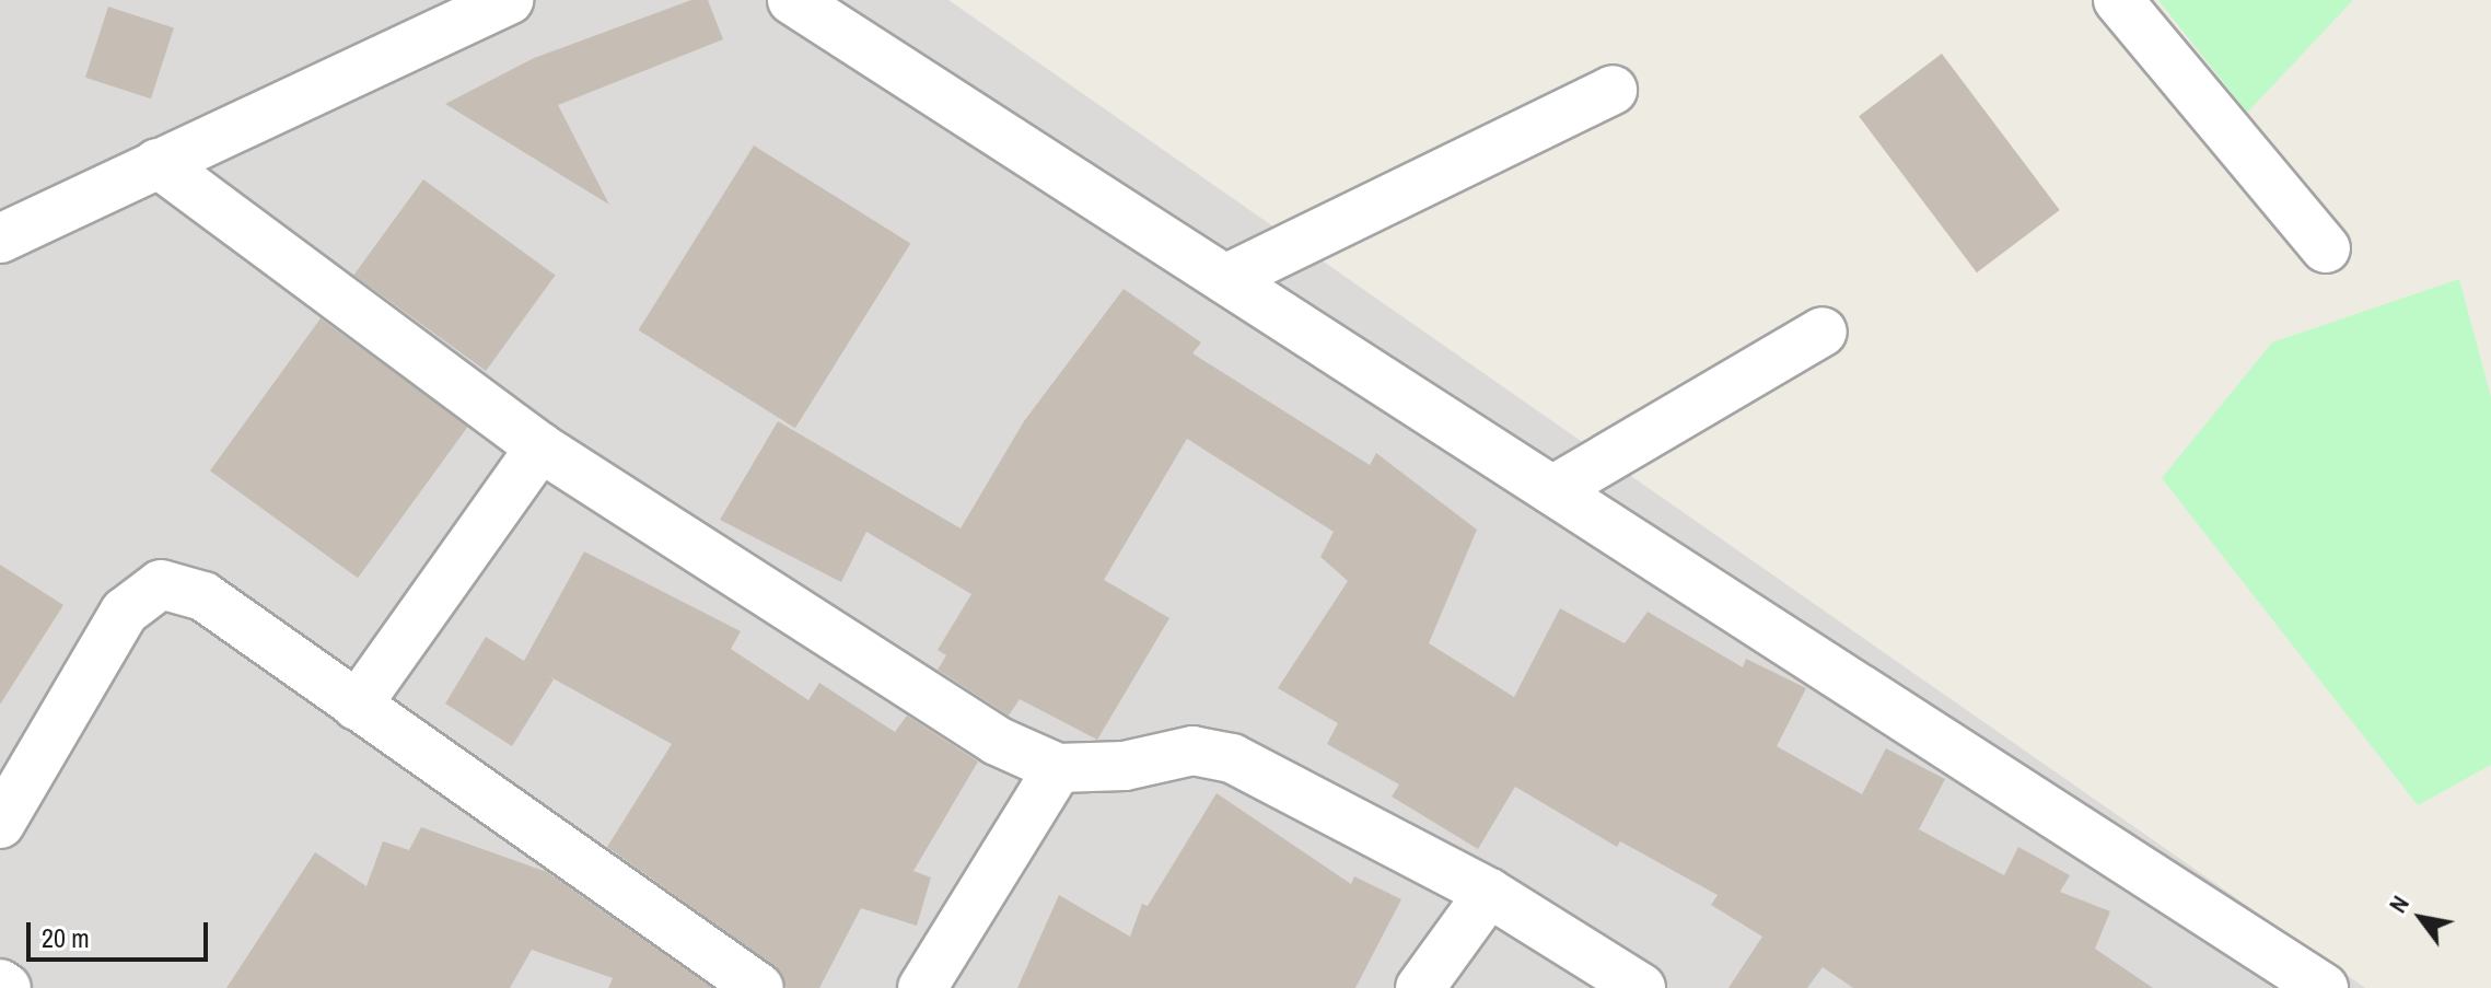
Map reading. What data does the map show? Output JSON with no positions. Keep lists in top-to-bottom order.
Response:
{
  "scale_bar": "20 m",
  "north": "top left"
}
